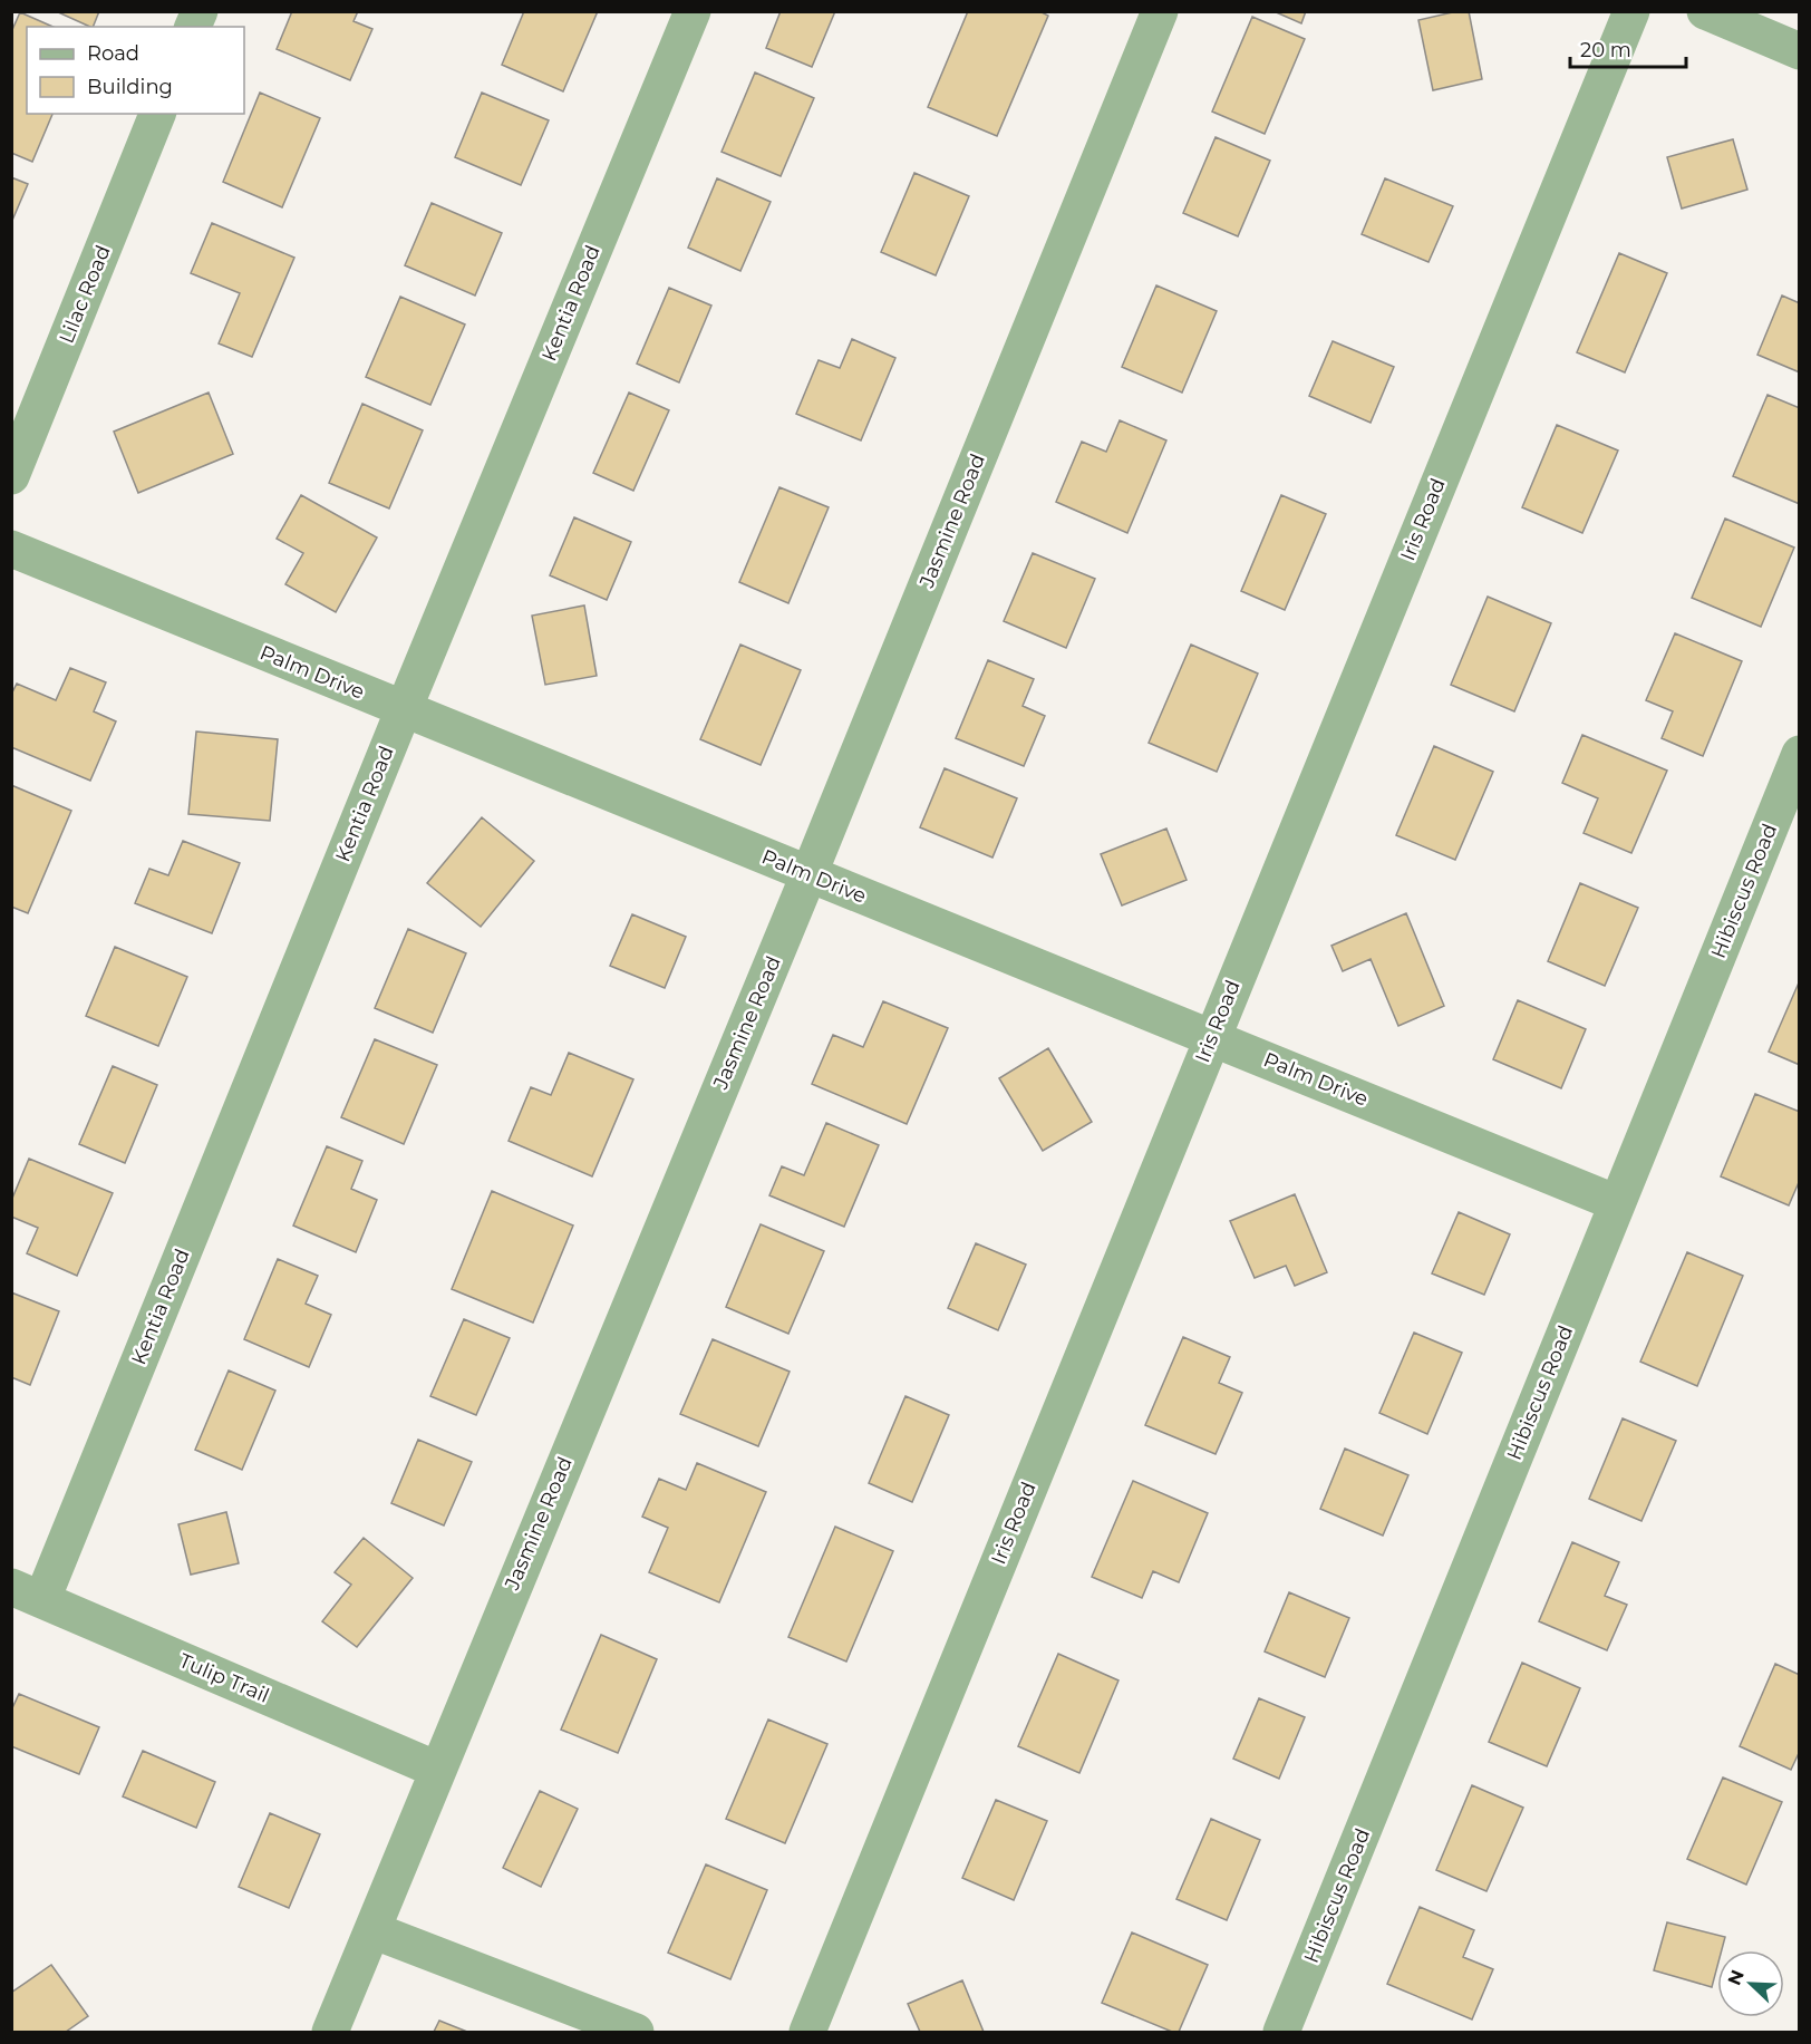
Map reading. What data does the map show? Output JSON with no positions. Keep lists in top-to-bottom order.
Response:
{
  "streets": {
    "street": [
      "Lilac Road",
      "Kentia Road",
      "Iris Road",
      "Jasmine Road",
      "Palm Drive",
      "Hibiscus Road",
      "Tulip Trail"
    ]
  },
  "crossings": [
    ["Kentia Road", "Palm Drive"],
    ["Kentia Road", "Tulip Trail"],
    ["Iris Road", "Palm Drive"],
    ["Jasmine Road", "Palm Drive"],
    ["Jasmine Road", "Tulip Trail"],
    ["Palm Drive", "Hibiscus Road"]
  ],
  "legend": ["Road", "Building"],
  "scale_bar": "20 m",
  "north": "top left"
}
